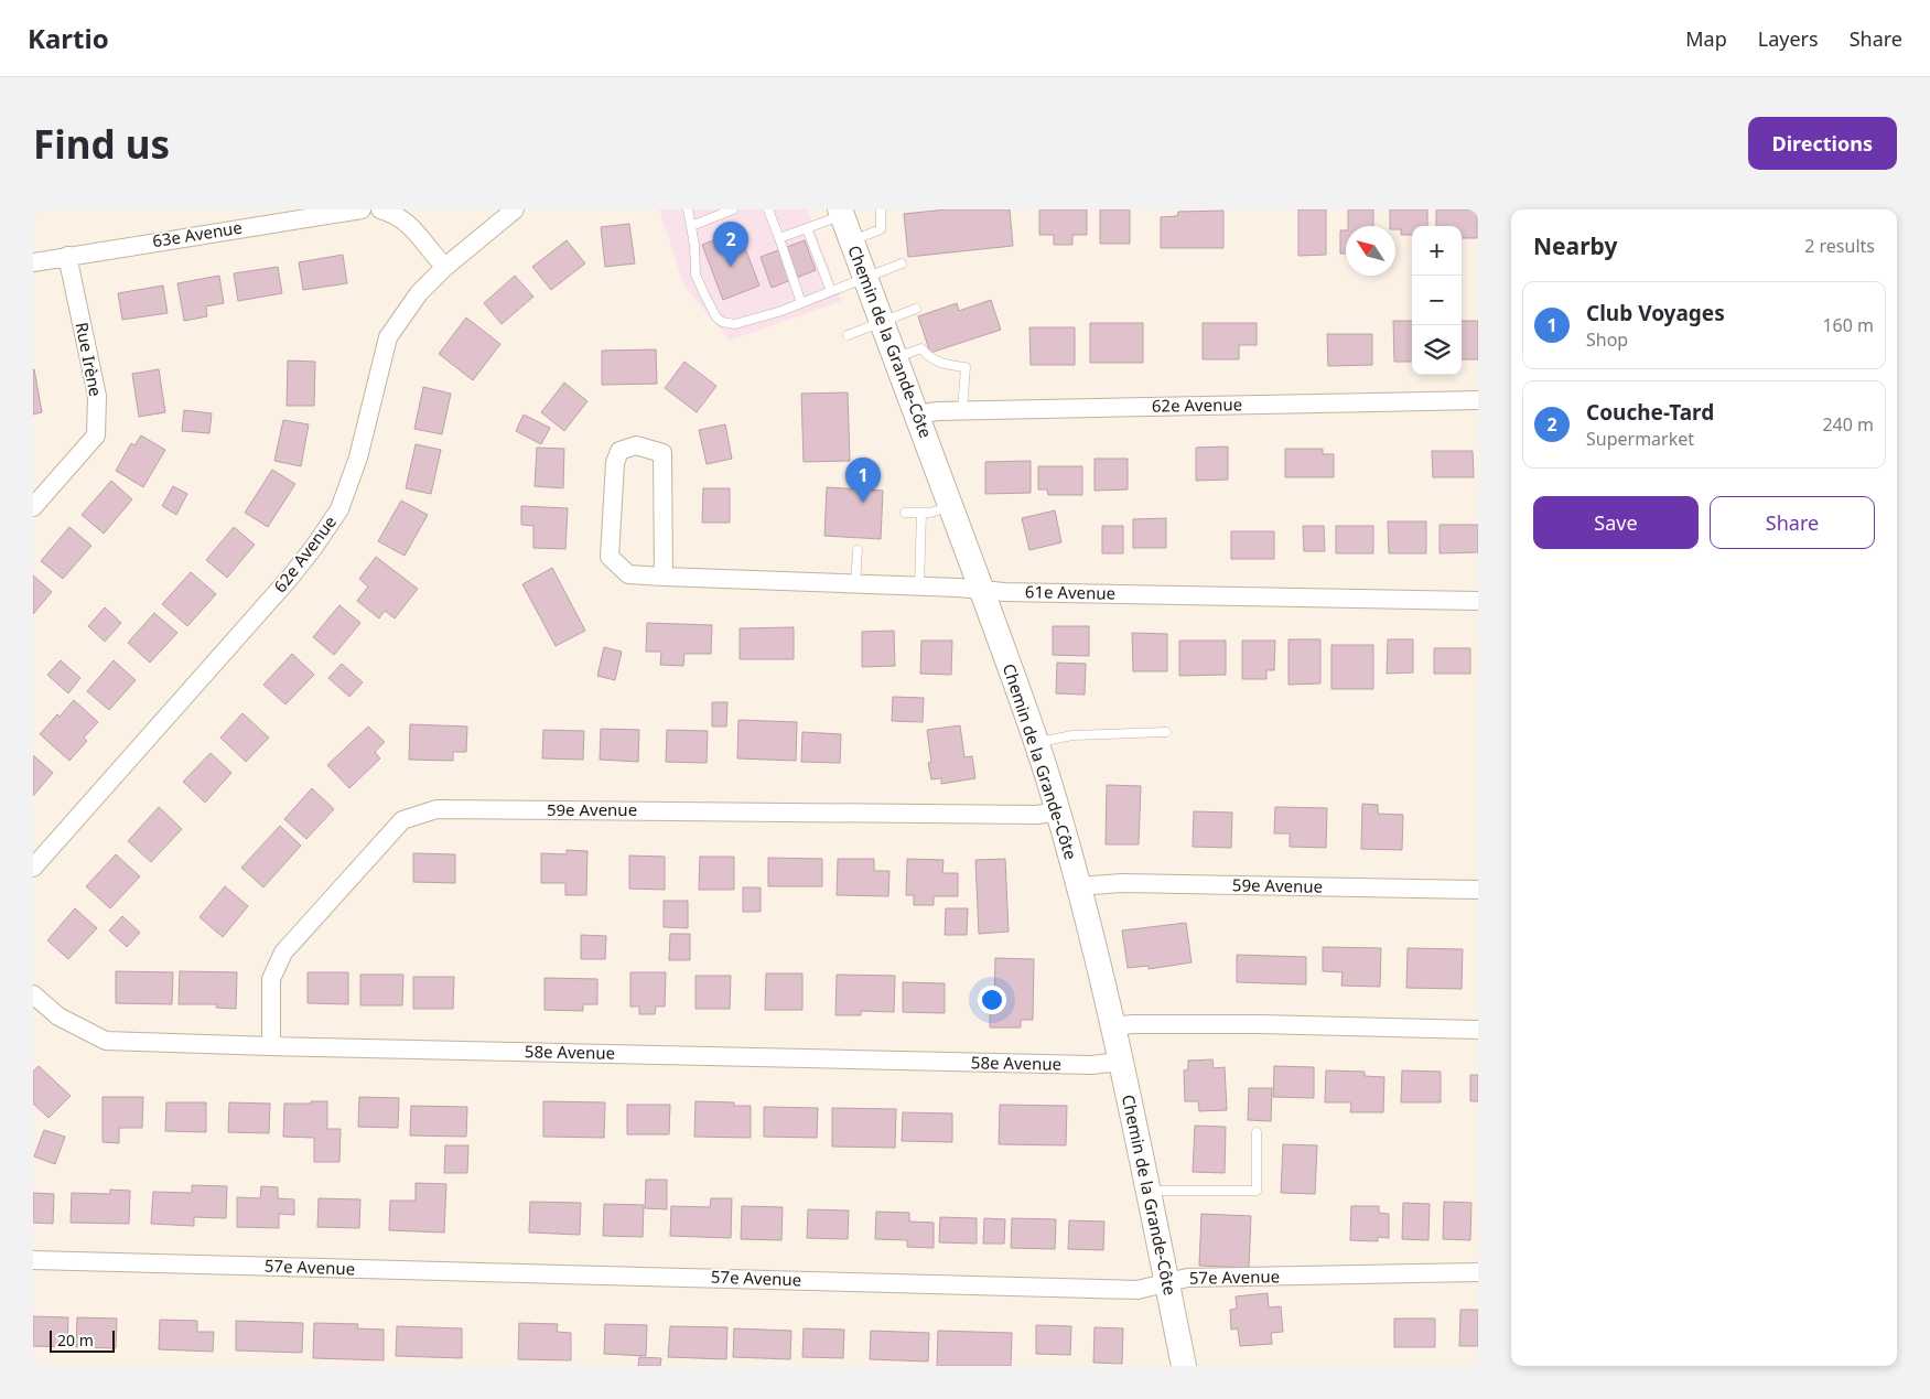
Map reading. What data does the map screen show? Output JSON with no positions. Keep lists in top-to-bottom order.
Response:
{
  "streets": {
    "main road": ["Chemin de la Grande-Côte"],
    "street": [
      "63e Avenue",
      "Rue Irène",
      "62e Avenue",
      "61e Avenue",
      "59e Avenue",
      "58e Avenue",
      "57e Avenue"
    ]
  },
  "crossings": [
    ["63e Avenue", "Rue Irène"],
    ["Chemin de la Grande-Côte", "62e Avenue"],
    ["Chemin de la Grande-Côte", "61e Avenue"],
    ["Chemin de la Grande-Côte", "59e Avenue"],
    ["Chemin de la Grande-Côte", "58e Avenue"],
    ["Chemin de la Grande-Côte", "57e Avenue"],
    ["59e Avenue", "58e Avenue"]
  ],
  "scale_bar": "20 m",
  "north": "top left",
  "page": {
    "header": "Kartio",
    "nav": ["Map", "Layers", "Share"],
    "buttons": [
      "Directions",
      ["Save", "Share"]
    ],
    "title": "Find us",
    "heading": ["Nearby", "2 results"],
    "pins": ["2", "1"],
    "map_buttons": ["+", "−"],
    "list": [
      {
        "mark": "1",
        "name": "Club Voyages",
        "note": "Shop",
        "value": "160 m"
      },
      {
        "mark": "2",
        "name": "Couche-Tard",
        "note": "Supermarket",
        "value": "240 m"
      }
    ],
    "scale": "20 m"
  }
}
